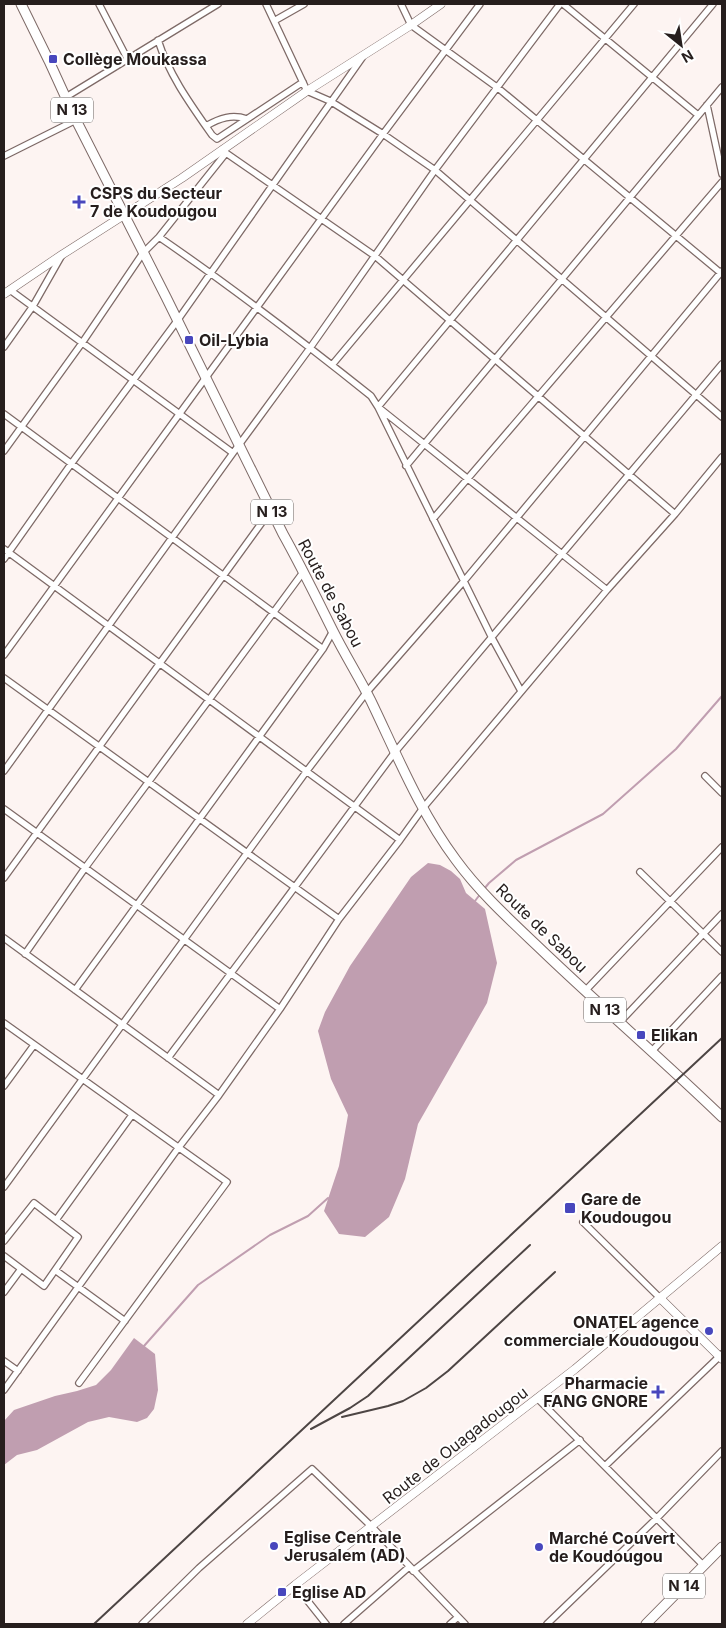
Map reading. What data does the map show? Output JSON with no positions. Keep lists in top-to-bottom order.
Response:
{
  "streets": {
    "main road": ["N 13", "Route de Sabou", "N 14"],
    "street": ["Route de Ouagadougou"]
  },
  "places": {
    "transit": [
      "Collège Moukassa",
      "Oil-Lybia",
      "Elikan",
      "Gare de Koudougou",
      "Eglise AD"
    ],
    "health": ["CSPS du Secteur 7 de Koudougou", "Pharmacie FANG GNORE"],
    "other": ["ONATEL agence commerciale Koudougou", "Eglise Centrale Jerusalem (AD)", "Marché Couvert de Koudougou"]
  },
  "north": "bottom right"
}
